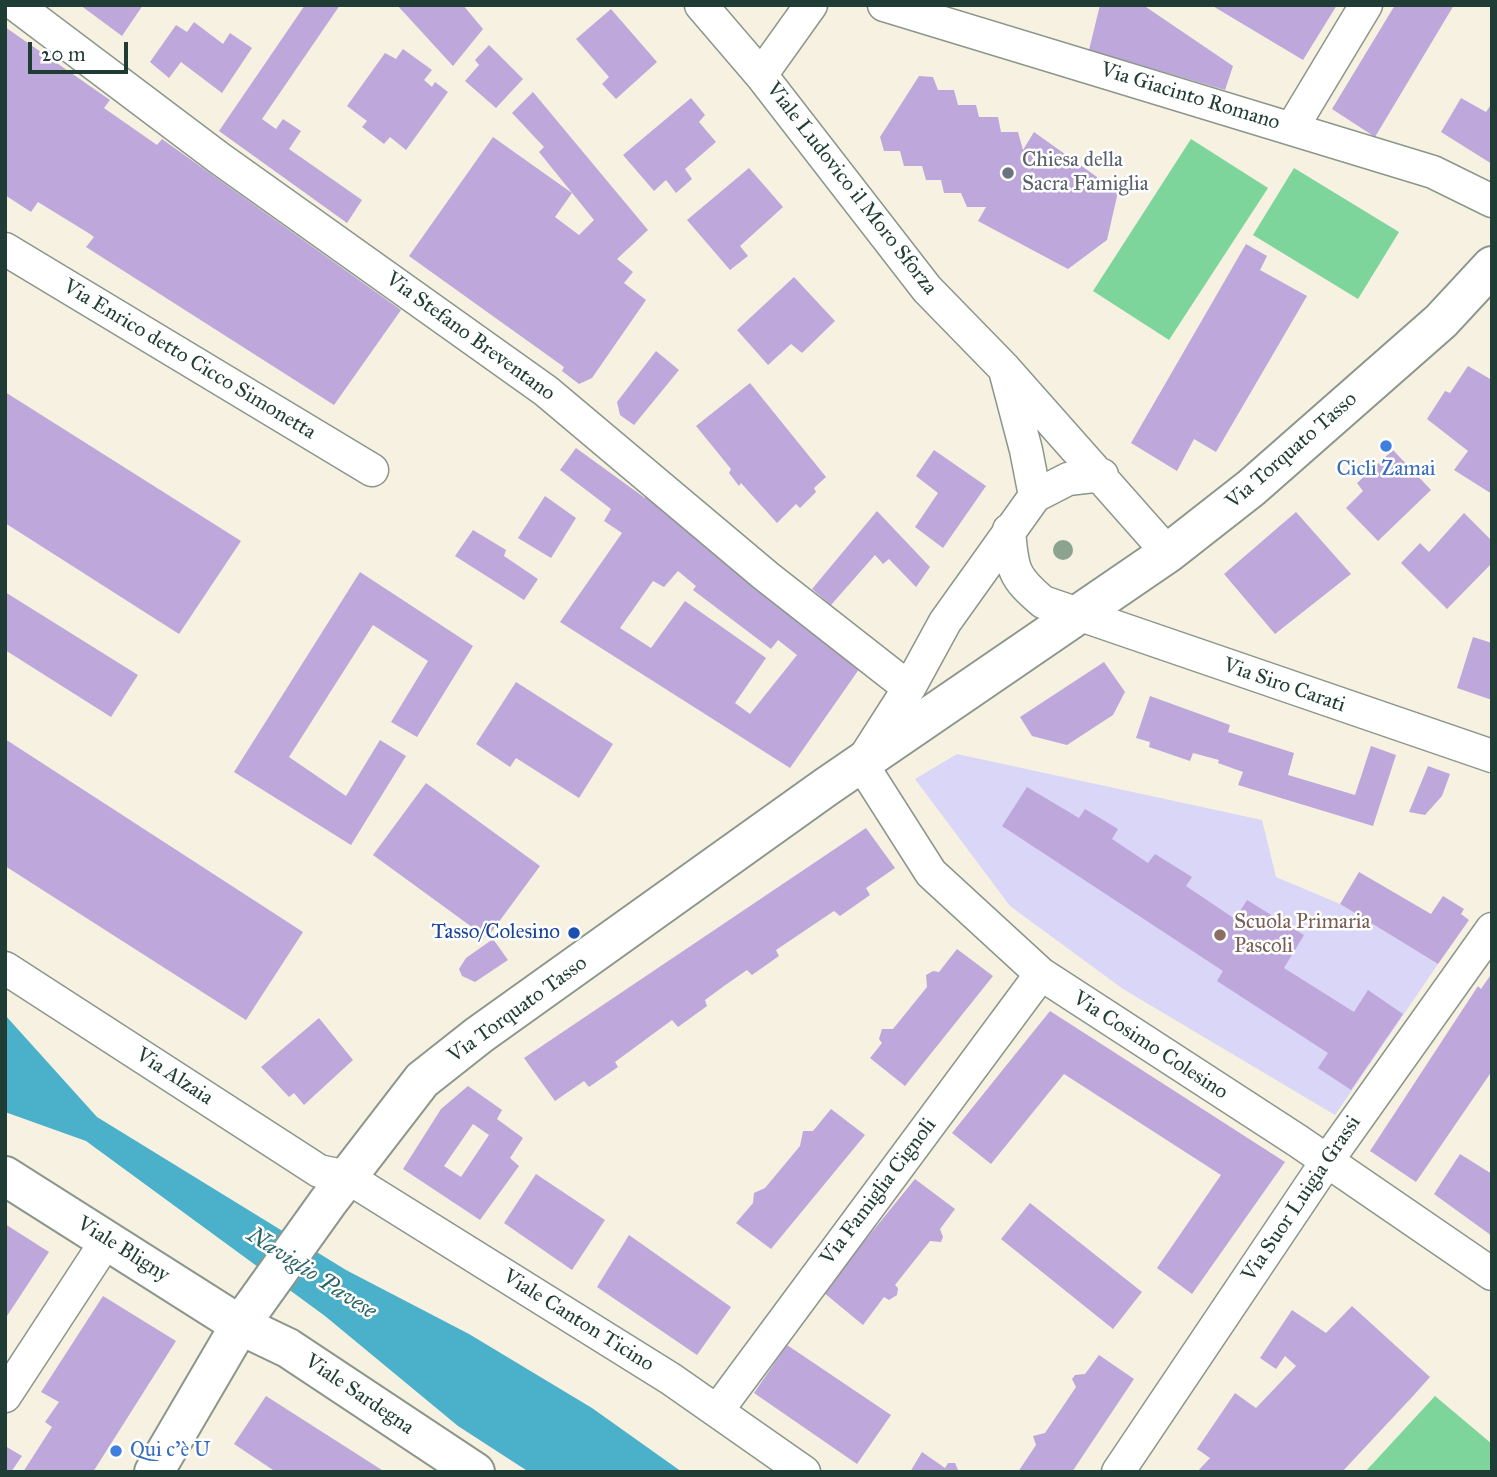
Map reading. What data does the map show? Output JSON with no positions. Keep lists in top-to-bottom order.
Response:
{
  "streets": {
    "street": [
      "Via Giacinto Romano",
      "Viale Ludovico il Moro Sforza",
      "Via Stefano Breventano",
      "Via Enrico detto Cicco Simonetta",
      "Via Torquato Tasso",
      "Via Siro Carati",
      "Via Cosimo Colesino",
      "Via Alzaia",
      "Via Famiglia Cignoli",
      "Via Suor Luigia Grassi",
      "Viale Bligny",
      "Viale Canton Ticino",
      "Viale Sardegna"
    ]
  },
  "crossings": [
    ["Viale Ludovico il Moro Sforza", "Via Torquato Tasso"],
    ["Viale Ludovico il Moro Sforza", "Via Siro Carati"],
    ["Via Stefano Breventano", "Via Torquato Tasso"],
    ["Via Torquato Tasso", "Via Siro Carati"],
    ["Via Torquato Tasso", "Via Cosimo Colesino"],
    ["Via Torquato Tasso", "Via Alzaia"],
    ["Via Torquato Tasso", "Viale Bligny"],
    ["Via Torquato Tasso", "Viale Canton Ticino"],
    ["Via Torquato Tasso", "Viale Sardegna"],
    ["Via Cosimo Colesino", "Via Famiglia Cignoli"],
    ["Via Cosimo Colesino", "Via Suor Luigia Grassi"],
    ["Via Alzaia", "Viale Canton Ticino"],
    ["Via Famiglia Cignoli", "Viale Canton Ticino"],
    ["Viale Bligny", "Viale Sardegna"]
  ],
  "water": ["Naviglio Pavese"],
  "places": [
    "Chiesa della Sacra Famiglia",
    "Cicli Zamai",
    "Tasso/Colesino",
    "Scuola Primaria Pascoli",
    "Qui c'è U"
  ],
  "scale_bar": "20 m"
}
